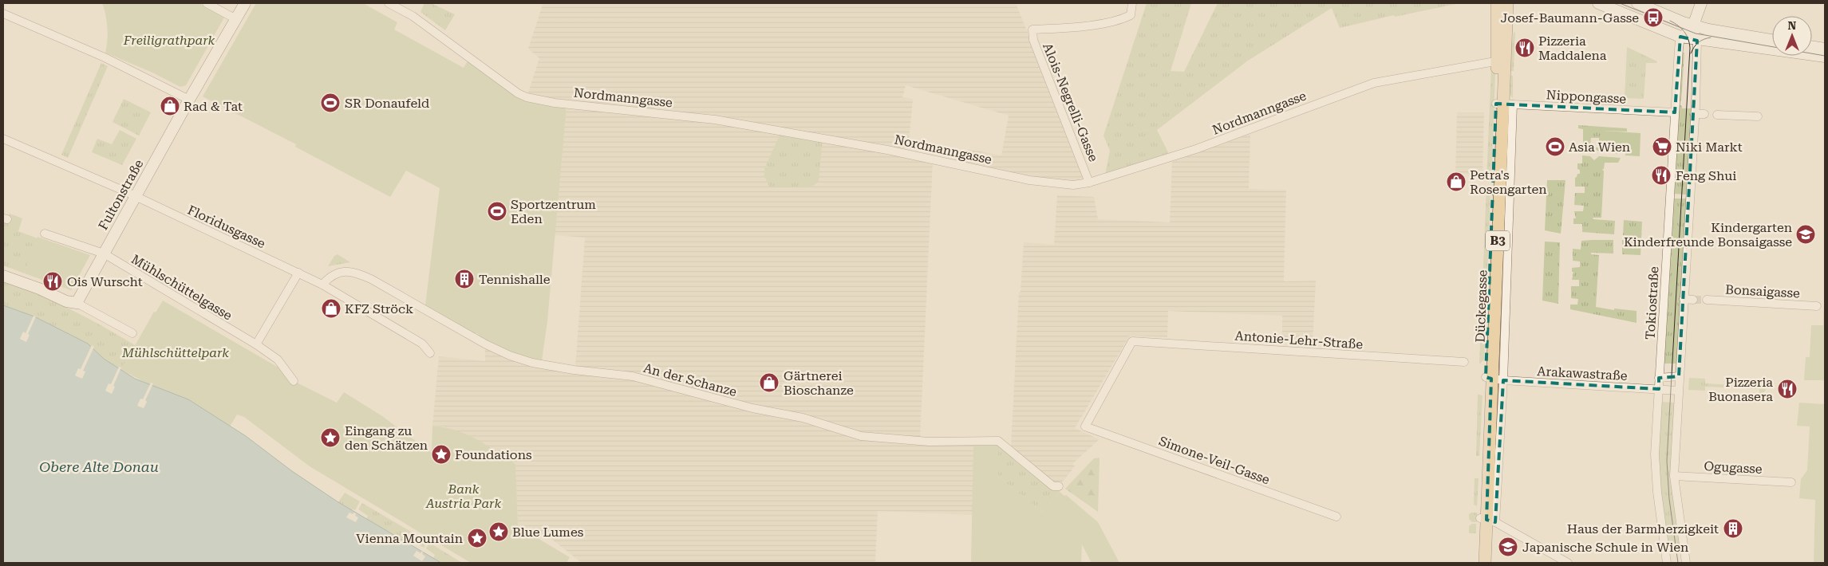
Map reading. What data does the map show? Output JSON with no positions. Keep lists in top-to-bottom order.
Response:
{
  "streets": {
    "main road": ["B3", "Dückegasse"],
    "street": [
      "Nippongasse",
      "Nordmanngasse",
      "Alois-Negrelli-Gasse",
      "Fultonstraße",
      "Floridusgasse",
      "Mühlschüttelgasse",
      "Bonsaigasse",
      "Tokiostraße",
      "Antonie-Lehr-Straße",
      "Arakawastraße",
      "An der Schanze",
      "Simone-Veil-Gasse",
      "Ogugasse"
    ]
  },
  "crossings": [
    ["Nippongasse", "Tokiostraße"],
    ["Nippongasse", "Dückegasse"],
    ["Nordmanngasse", "Alois-Negrelli-Gasse"],
    ["Nordmanngasse", "Dückegasse"],
    ["Fultonstraße", "Floridusgasse"],
    ["Fultonstraße", "Mühlschüttelgasse"],
    ["Floridusgasse", "An der Schanze"],
    ["Tokiostraße", "Arakawastraße"],
    ["Dückegasse", "Arakawastraße"],
    ["Antonie-Lehr-Straße", "Simone-Veil-Gasse"]
  ],
  "water": ["Obere Alte Donau"],
  "parks": ["Freiligrathpark", "Mühlschüttelpark", "Bank Austria Park"],
  "places": {
    "bus stop": ["Josef-Baumann-Gasse"],
    "restaurant": [
      "Pizzeria Maddalena",
      "Feng Shui",
      "Ois Wurscht",
      "Pizzeria Buonasera"
    ],
    "sports": ["SR Donaufeld", "Asia Wien", "Sportzentrum Eden"],
    "shop": [
      "Rad & Tat",
      "Petra's Rosengarten",
      "KFZ Ströck",
      "Gärtnerei Bioschanze"
    ],
    "supermarket": ["Niki Markt"],
    "school or university": ["Kindergarten Kinderfreunde Bonsaigasse", "Japanische Schule in Wien"],
    "building": ["Tennishalle", "Haus der Barmherzigkeit"],
    "place": [
      "Eingang zu den Schätzen",
      "Foundations",
      "Blue Lumes",
      "Vienna Mountain"
    ]
  },
  "north": "top"
}
